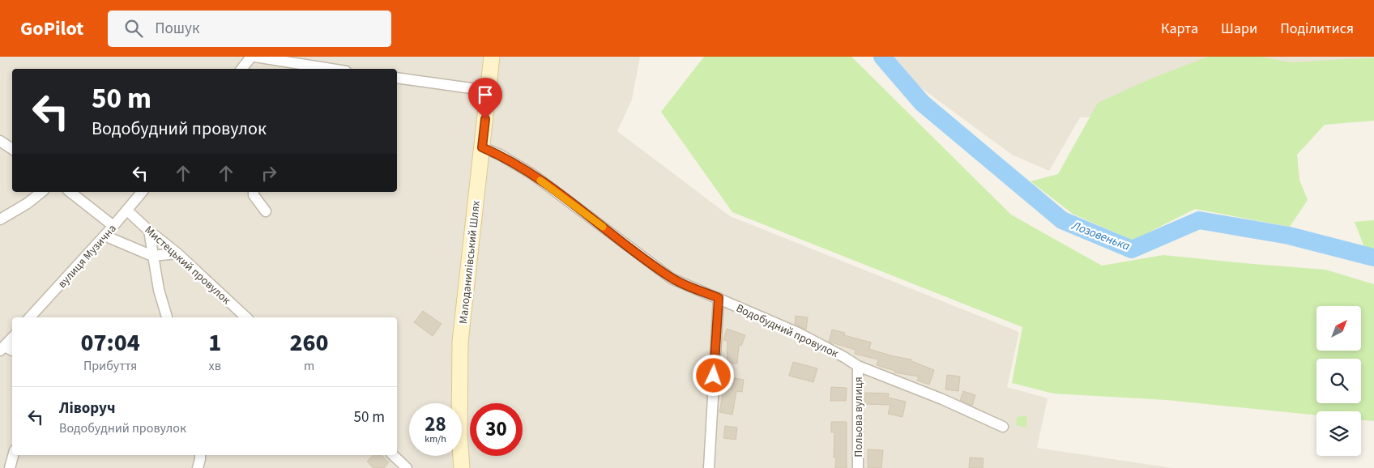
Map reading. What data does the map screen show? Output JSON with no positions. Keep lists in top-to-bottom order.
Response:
{
  "streets": {
    "main road": ["Малоданилівський Шлях"],
    "street": [
      "вулиця Музична",
      "Мистецький провулок",
      "Водобудний провулок",
      "Польова вулиця"
    ]
  },
  "crossings": [
    ["вулиця Музична", "Мистецький провулок"],
    ["Малоданилівський Шлях", "Водобудний провулок"],
    ["Водобудний провулок", "Польова вулиця"]
  ],
  "water": ["Лозовенька"],
  "north": "top right",
  "page": {
    "header": "GoPilot",
    "search": "Пошук",
    "nav": ["Карта", "Шари", "Поділитися"],
    "turn": ["50 m", "Водобудний провулок"],
    "eta": [
      "07:04",
      "Прибуття",
      "1",
      "хв",
      "260",
      "m"
    ],
    "list": [
      {
        "name": "Ліворуч",
        "note": "Водобудний провулок",
        "value": "50 m"
      }
    ],
    "speed": "28 km/h",
    "limit": "30"
  }
}
